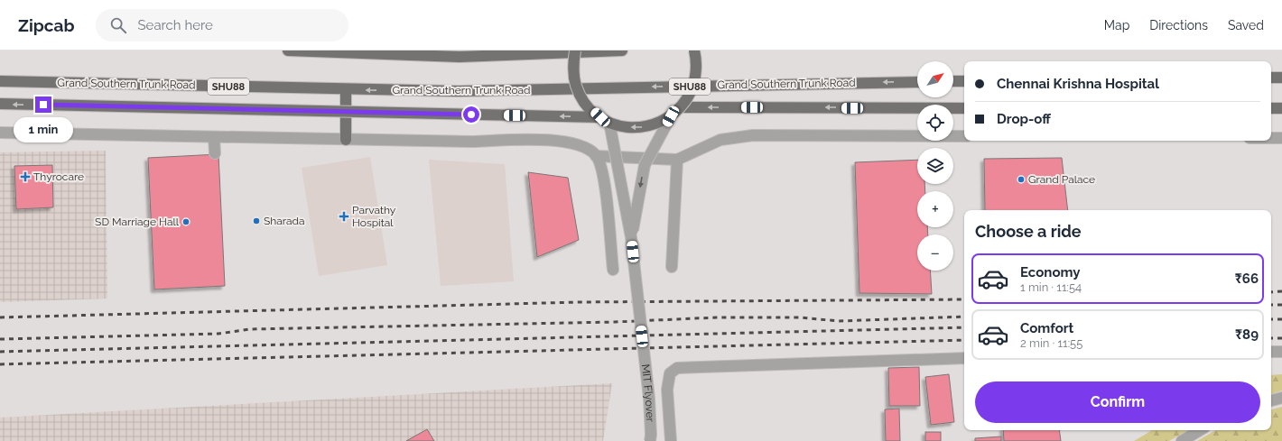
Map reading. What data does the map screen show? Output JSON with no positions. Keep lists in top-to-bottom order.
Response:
{
  "streets": {
    "main road": ["Grand Southern Trunk Road", "SHU88"],
    "street": ["MIT Flyover"]
  },
  "places": {
    "health": ["Thyrocare", "Parvathy Hospital"],
    "other": ["Grand Palace", "Sharada", "SD Marriage Hall"]
  },
  "north": "top right",
  "page": {
    "header": "Zipcab",
    "search": "Search here",
    "nav": ["Map", "Directions", "Saved"],
    "map_buttons": ["+", "−"],
    "banner": ["Chennai Krishna Hospital", "Drop-off"],
    "bubble": "1 min",
    "heading": "Choose a ride",
    "list": [
      {
        "name": "Economy",
        "note": "1 min · 11:54",
        "value": "₹66"
      },
      {
        "name": "Comfort",
        "note": "2 min · 11:55",
        "value": "₹89"
      }
    ],
    "buttons": "Confirm"
  }
}
